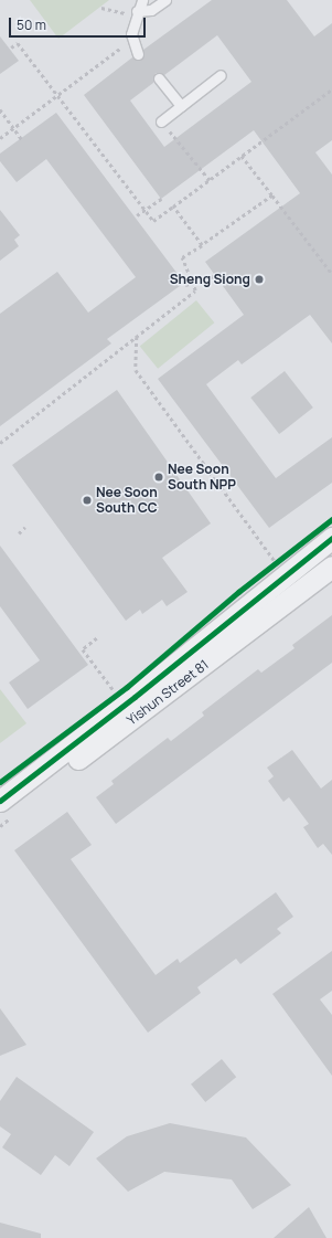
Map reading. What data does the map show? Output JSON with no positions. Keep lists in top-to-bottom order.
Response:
{
  "streets": {
    "street": ["Yishun Street 81"]
  },
  "places": ["Sheng Siong", "Nee Soon South NPP", "Nee Soon South CC"],
  "scale_bar": "50 m"
}
